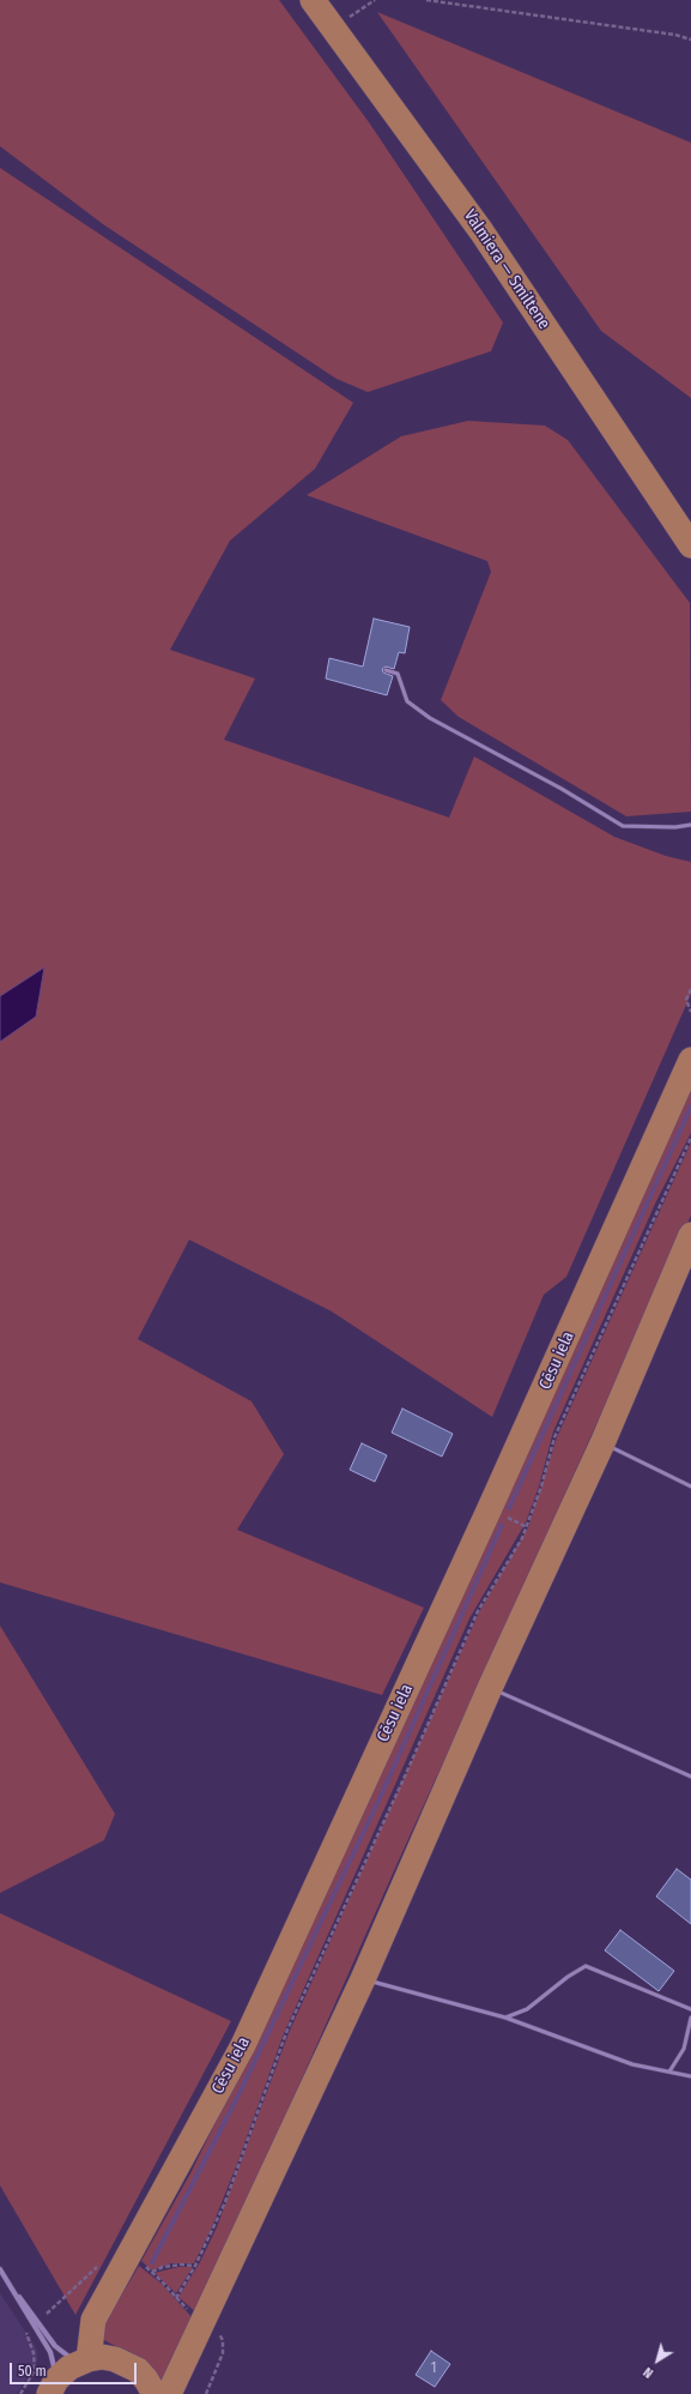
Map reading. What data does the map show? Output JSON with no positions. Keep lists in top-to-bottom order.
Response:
{
  "streets": {
    "main road": ["Valmiera — Smiltene", "Cēsu iela"]
  },
  "house_numbers": ["1"],
  "scale_bar": "50 m",
  "north": "bottom left"
}
